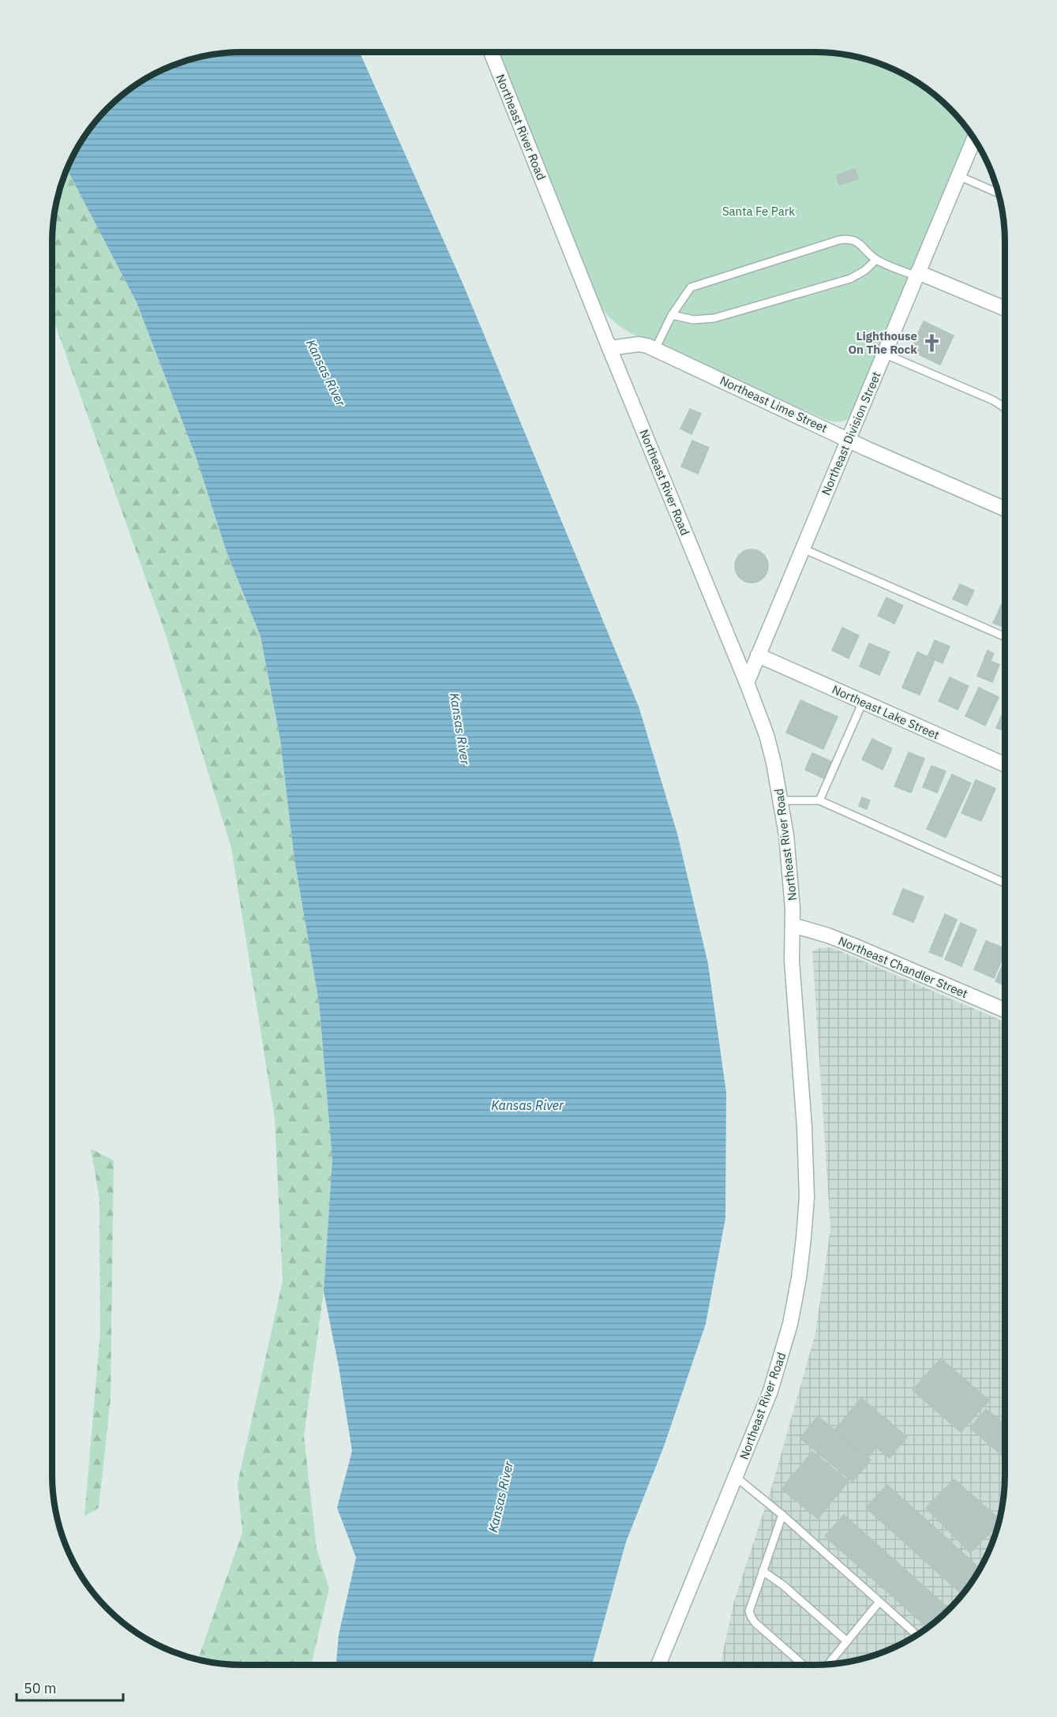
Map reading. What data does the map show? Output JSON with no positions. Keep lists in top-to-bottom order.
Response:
{
  "streets": {
    "street": [
      "Northeast River Road",
      "Northeast Lime Street",
      "Northeast Division Street",
      "Northeast Lake Street",
      "Northeast Chandler Street"
    ]
  },
  "crossings": [
    ["Northeast River Road", "Northeast Lime Street"],
    ["Northeast River Road", "Northeast Division Street"],
    ["Northeast River Road", "Northeast Chandler Street"],
    ["Northeast Lime Street", "Northeast Division Street"],
    ["Northeast Division Street", "Northeast Lake Street"]
  ],
  "water": ["Kansas River"],
  "parks": ["Santa Fe Park"],
  "places": {
    "church": ["Lighthouse On The Rock"]
  },
  "scale_bar": "50 m"
}
